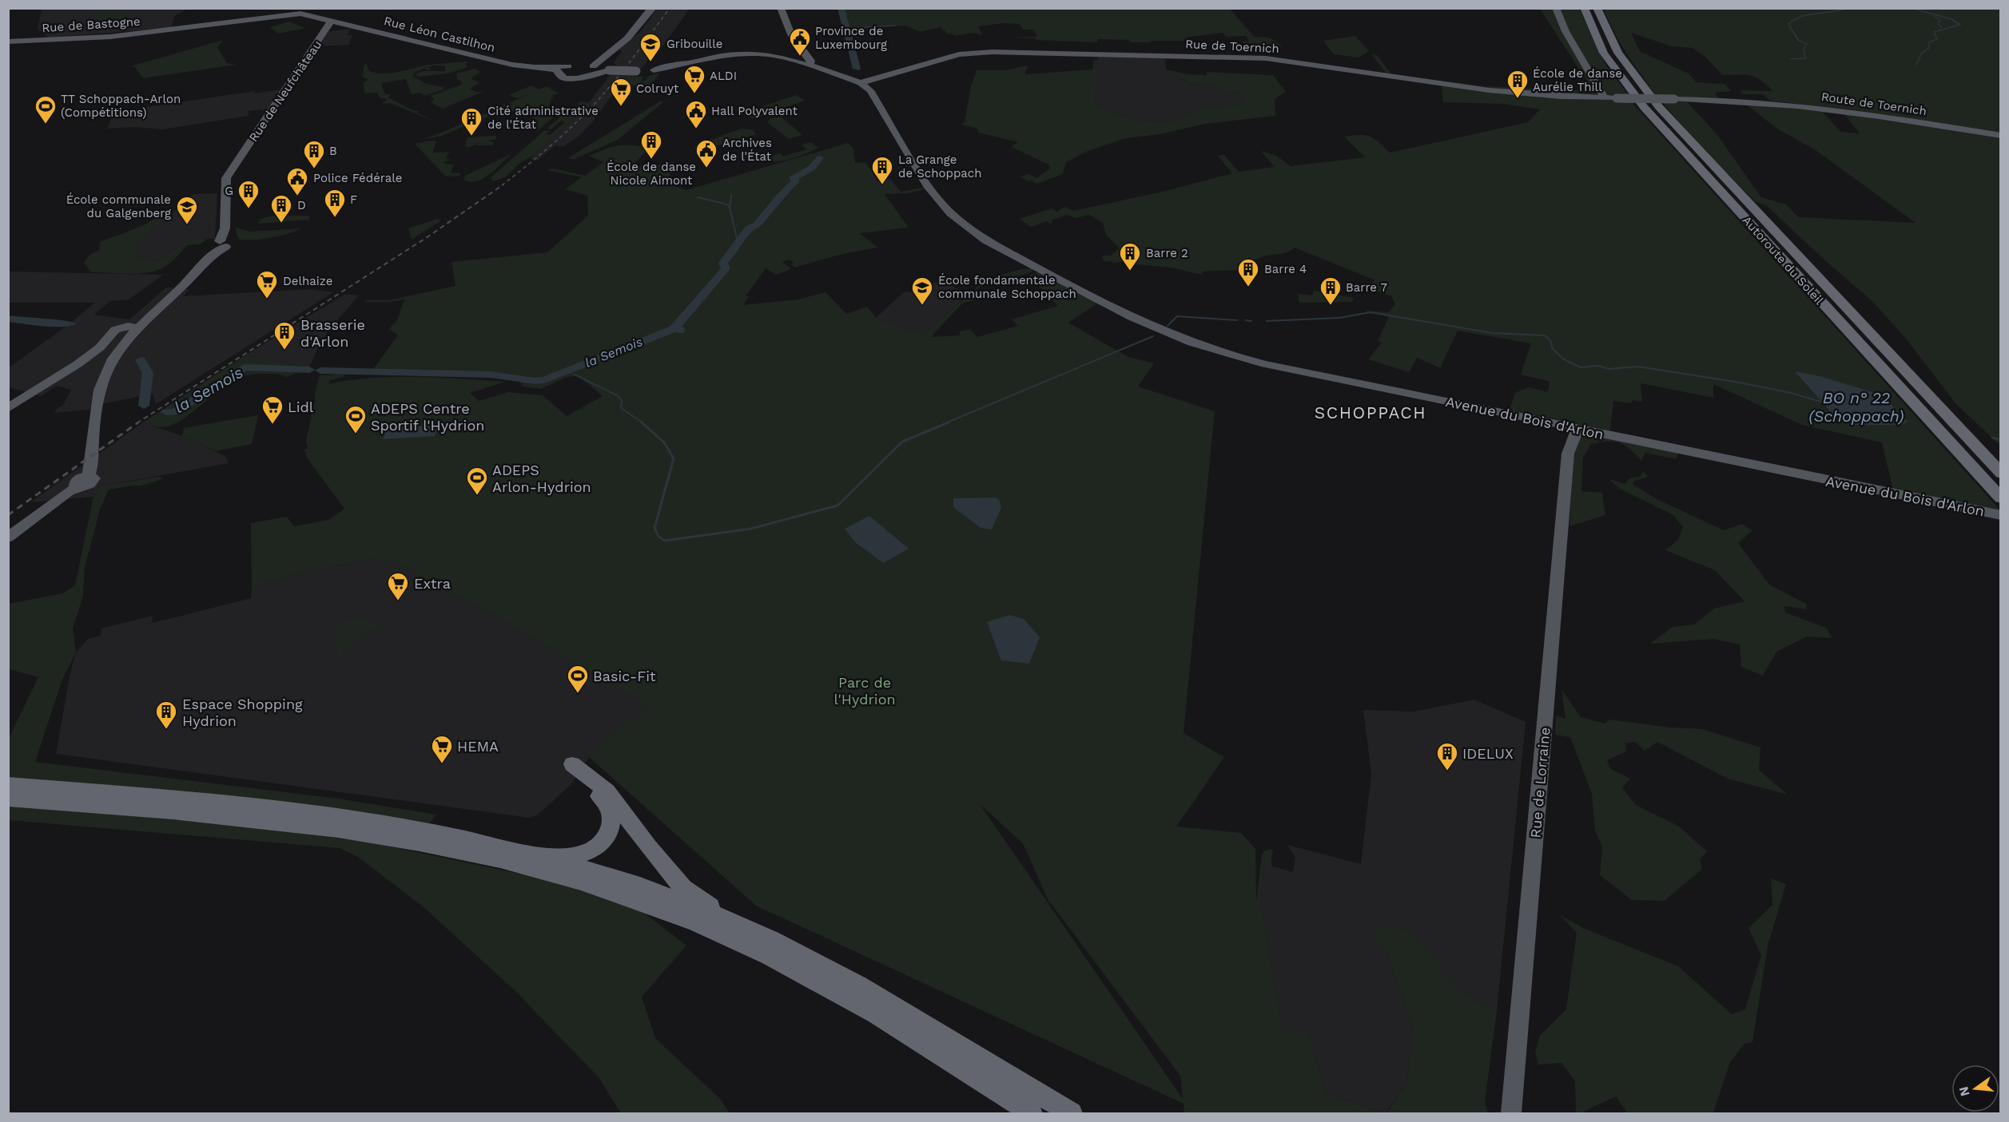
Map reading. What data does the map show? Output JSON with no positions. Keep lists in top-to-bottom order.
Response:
{
  "streets": {
    "highway": ["Autoroute du Soleil"],
    "main road": [
      "Rue de Bastogne",
      "Rue Léon Castilhon",
      "Rue de Toernich",
      "Rue de Neufchâteau",
      "Route de Toernich",
      "Avenue du Bois d'Arlon",
      "Rue de Lorraine"
    ]
  },
  "crossings": [
    ["Rue de Bastogne", "Rue Léon Castilhon"],
    ["Rue Léon Castilhon", "Rue de Neufchâteau"],
    ["Rue de Toernich", "Route de Toernich"],
    ["Rue de Toernich", "Avenue du Bois d'Arlon"],
    ["Avenue du Bois d'Arlon", "Rue de Lorraine"]
  ],
  "districts": ["SCHOPPACH"],
  "water": ["la Semois", "BO n° 22 (Schoppach)"],
  "parks": ["Parc de l'Hydrion"],
  "places": {
    "public building": [
      "Province de Luxembourg",
      "Hall Polyvalent",
      "Archives de l'État",
      "Police Fédérale"
    ],
    "school or university": ["Gribouille", "École communale du Galgenberg", "École fondamentale communale Schoppach"],
    "supermarket": [
      "ALDI",
      "Colruyt",
      "Delhaize",
      "Lidl",
      "Extra",
      "HEMA"
    ],
    "building": [
      "École de danse Aurélie Thill",
      "Cité administrative de l'État",
      "École de danse Nicole Aimont",
      "B",
      "La Grange de Schoppach",
      "G",
      "F",
      "D",
      "Barre 2",
      "Barre 4",
      "Barre 7",
      "Brasserie d'Arlon",
      "Espace Shopping Hydrion",
      "IDELUX"
    ],
    "sports": [
      "TT Schoppach-Arlon (Compétitions)",
      "ADEPS Centre Sportif l'Hydrion",
      "ADEPS Arlon-Hydrion",
      "Basic-Fit"
    ]
  },
  "north": "left"
}
